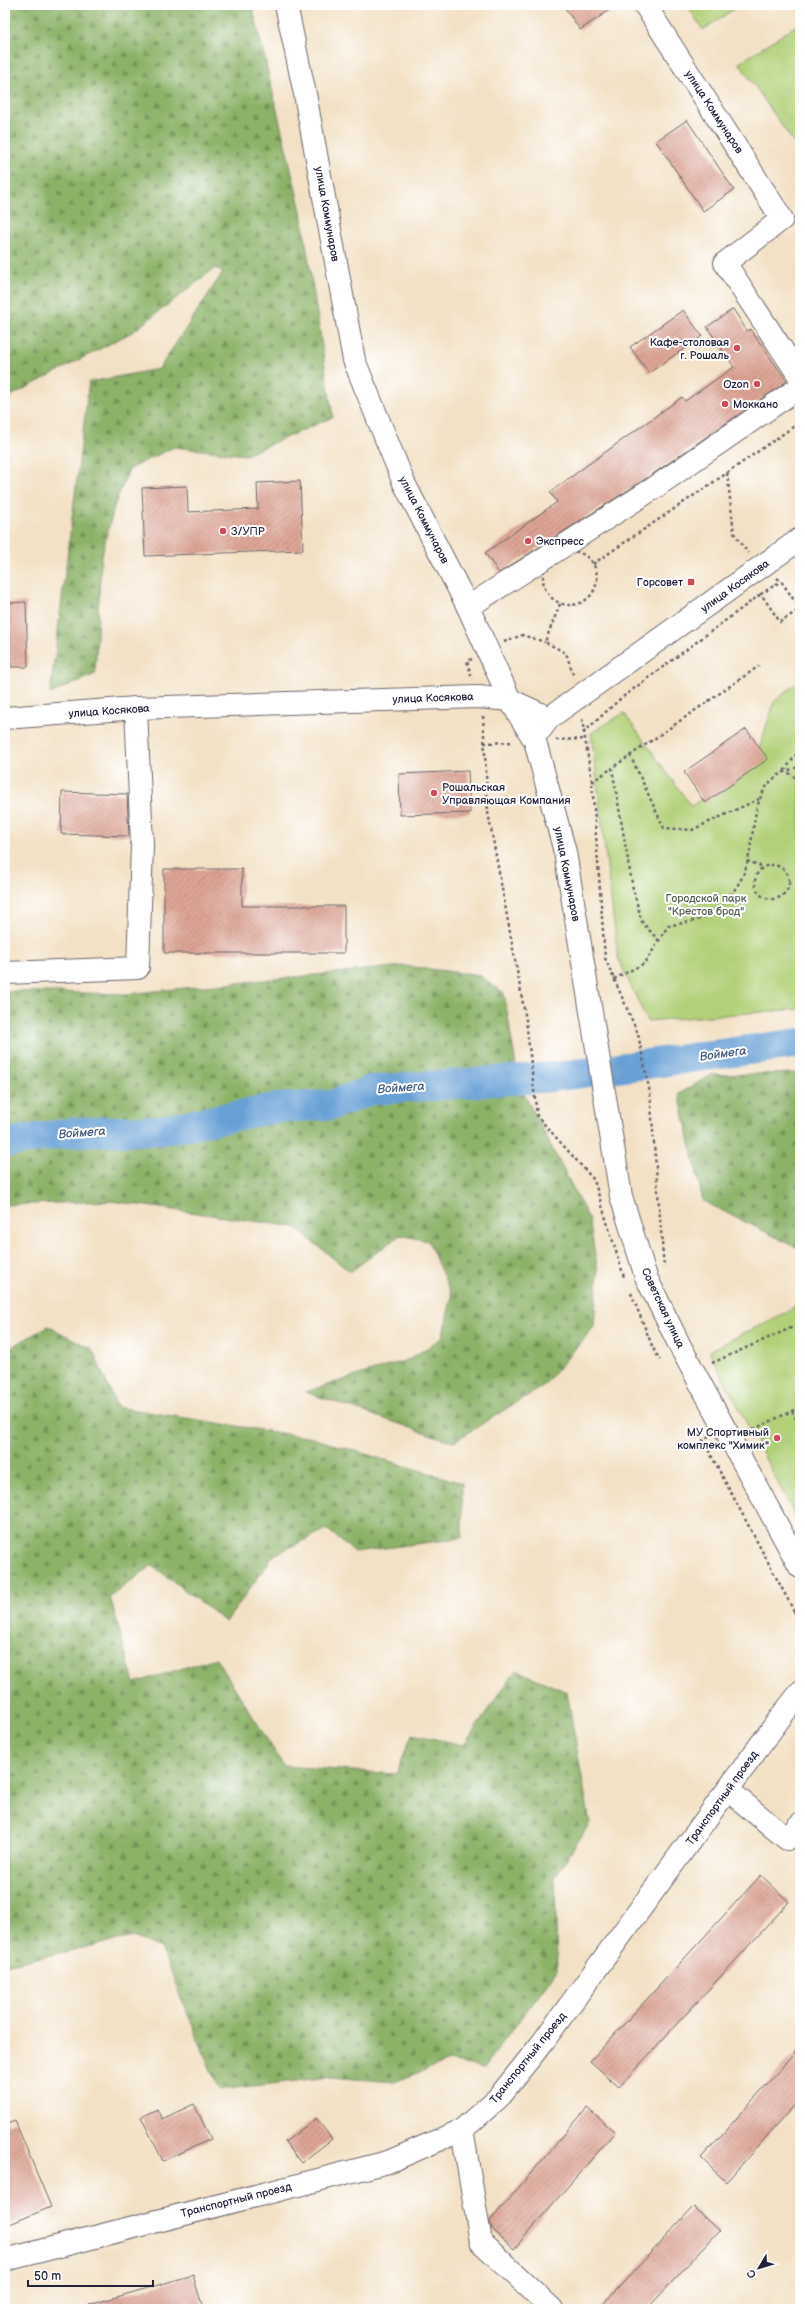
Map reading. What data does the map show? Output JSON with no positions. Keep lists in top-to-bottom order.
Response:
{
  "streets": {
    "street": [
      "улица Коммунаров",
      "улица Косякова",
      "Советская улица",
      "Транспортный проезд"
    ]
  },
  "crossings": [
    ["улица Коммунаров", "улица Косякова"],
    ["улица Коммунаров", "Советская улица"]
  ],
  "water": ["Воймега"],
  "parks": ["Городской парк \"Крестов брод\""],
  "places": {
    "other": [
      "Кафе-столовая г. Рошаль",
      "Ozon",
      "Моккано",
      "З/УПР",
      "Экспресс",
      "Рошальская Управляющая Компания",
      "МУ Спортивный комплекс \"Химик\""
    ],
    "transit": ["Горсовет"]
  },
  "scale_bar": "50 m",
  "north": "bottom left"
}
